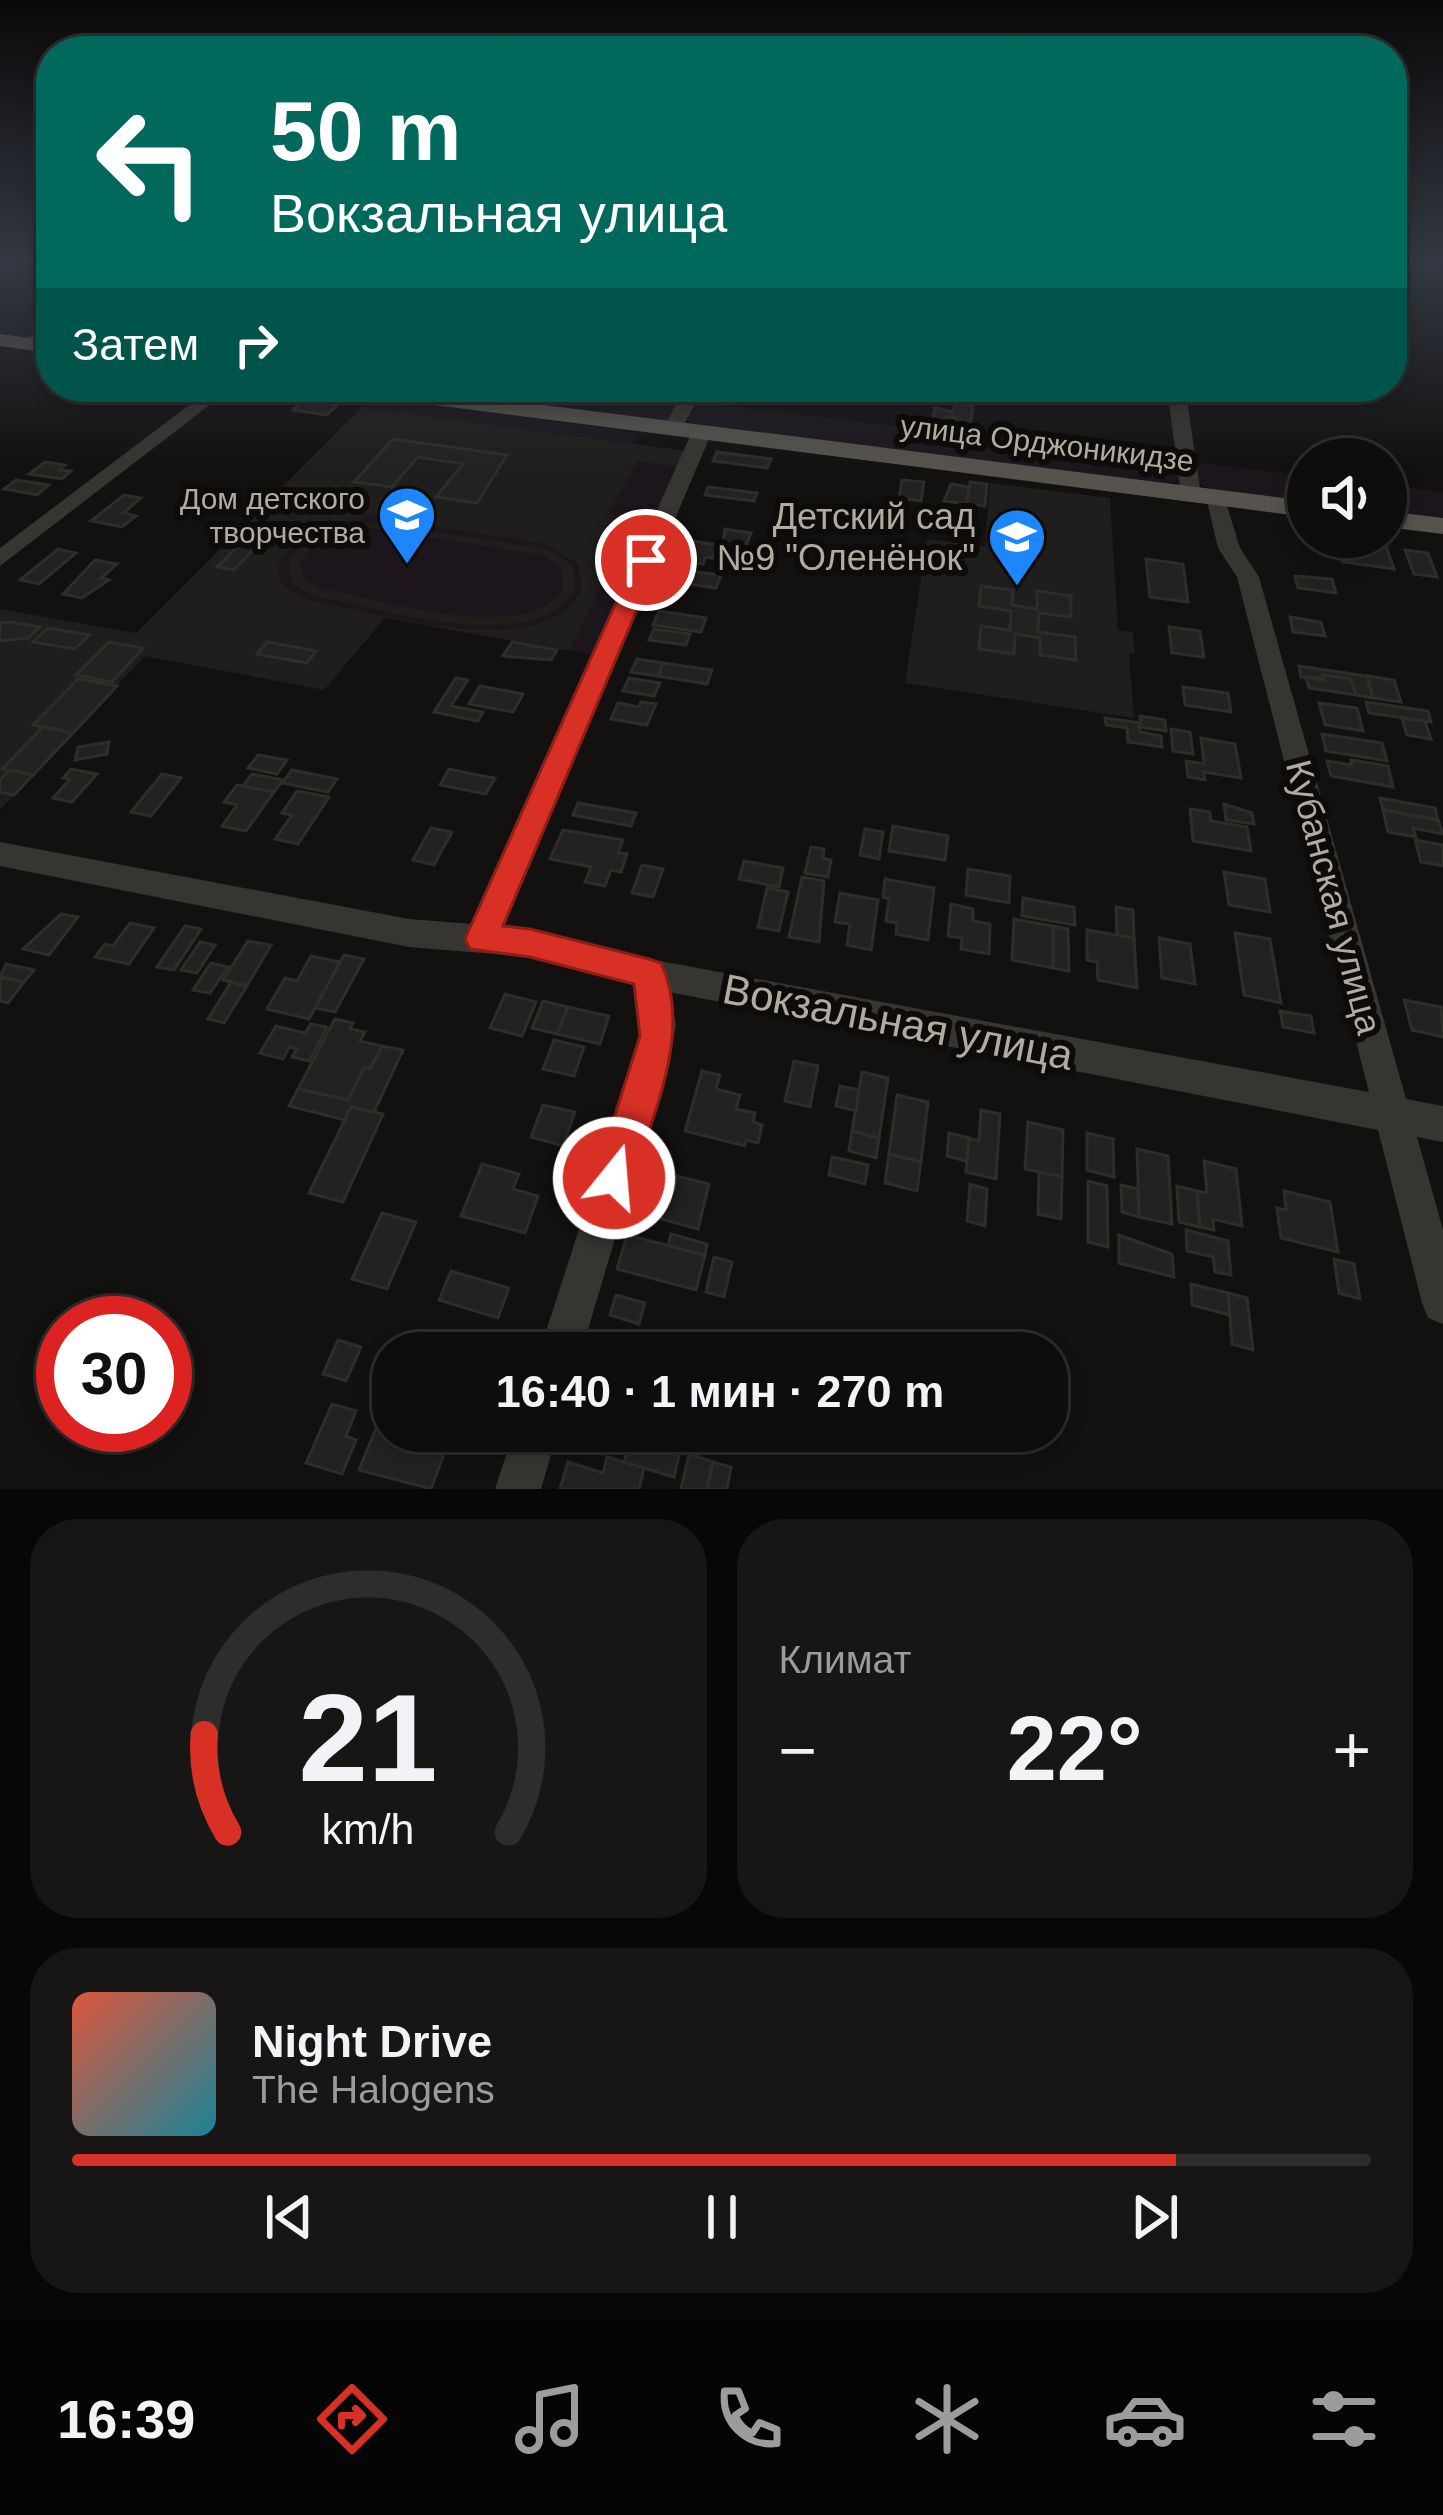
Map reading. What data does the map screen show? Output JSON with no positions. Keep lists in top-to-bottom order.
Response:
{
  "streets": {
    "main road": ["улица Орджоникидзе"],
    "street": ["Кубанская улица", "Вокзальная улица"]
  },
  "crossings": [
    ["улица Орджоникидзе", "Кубанская улица"],
    ["Кубанская улица", "Вокзальная улица"]
  ],
  "places": {
    "school or university": ["Дом детского творчества", "Детский сад №9 \"Оленёнок\""]
  },
  "page": {
    "turn": ["50 m", "Вокзальная улица"],
    "then": "Затем",
    "limit": "30",
    "trip": "16:40 · 1 мин · 270 m",
    "tile": "Климат",
    "heat": ["−", "22°", "+"],
    "song": ["Night Drive", "The Halogens"],
    "tabs": "16:39",
    "gauge": ["21", "km/h"]
  }
}
